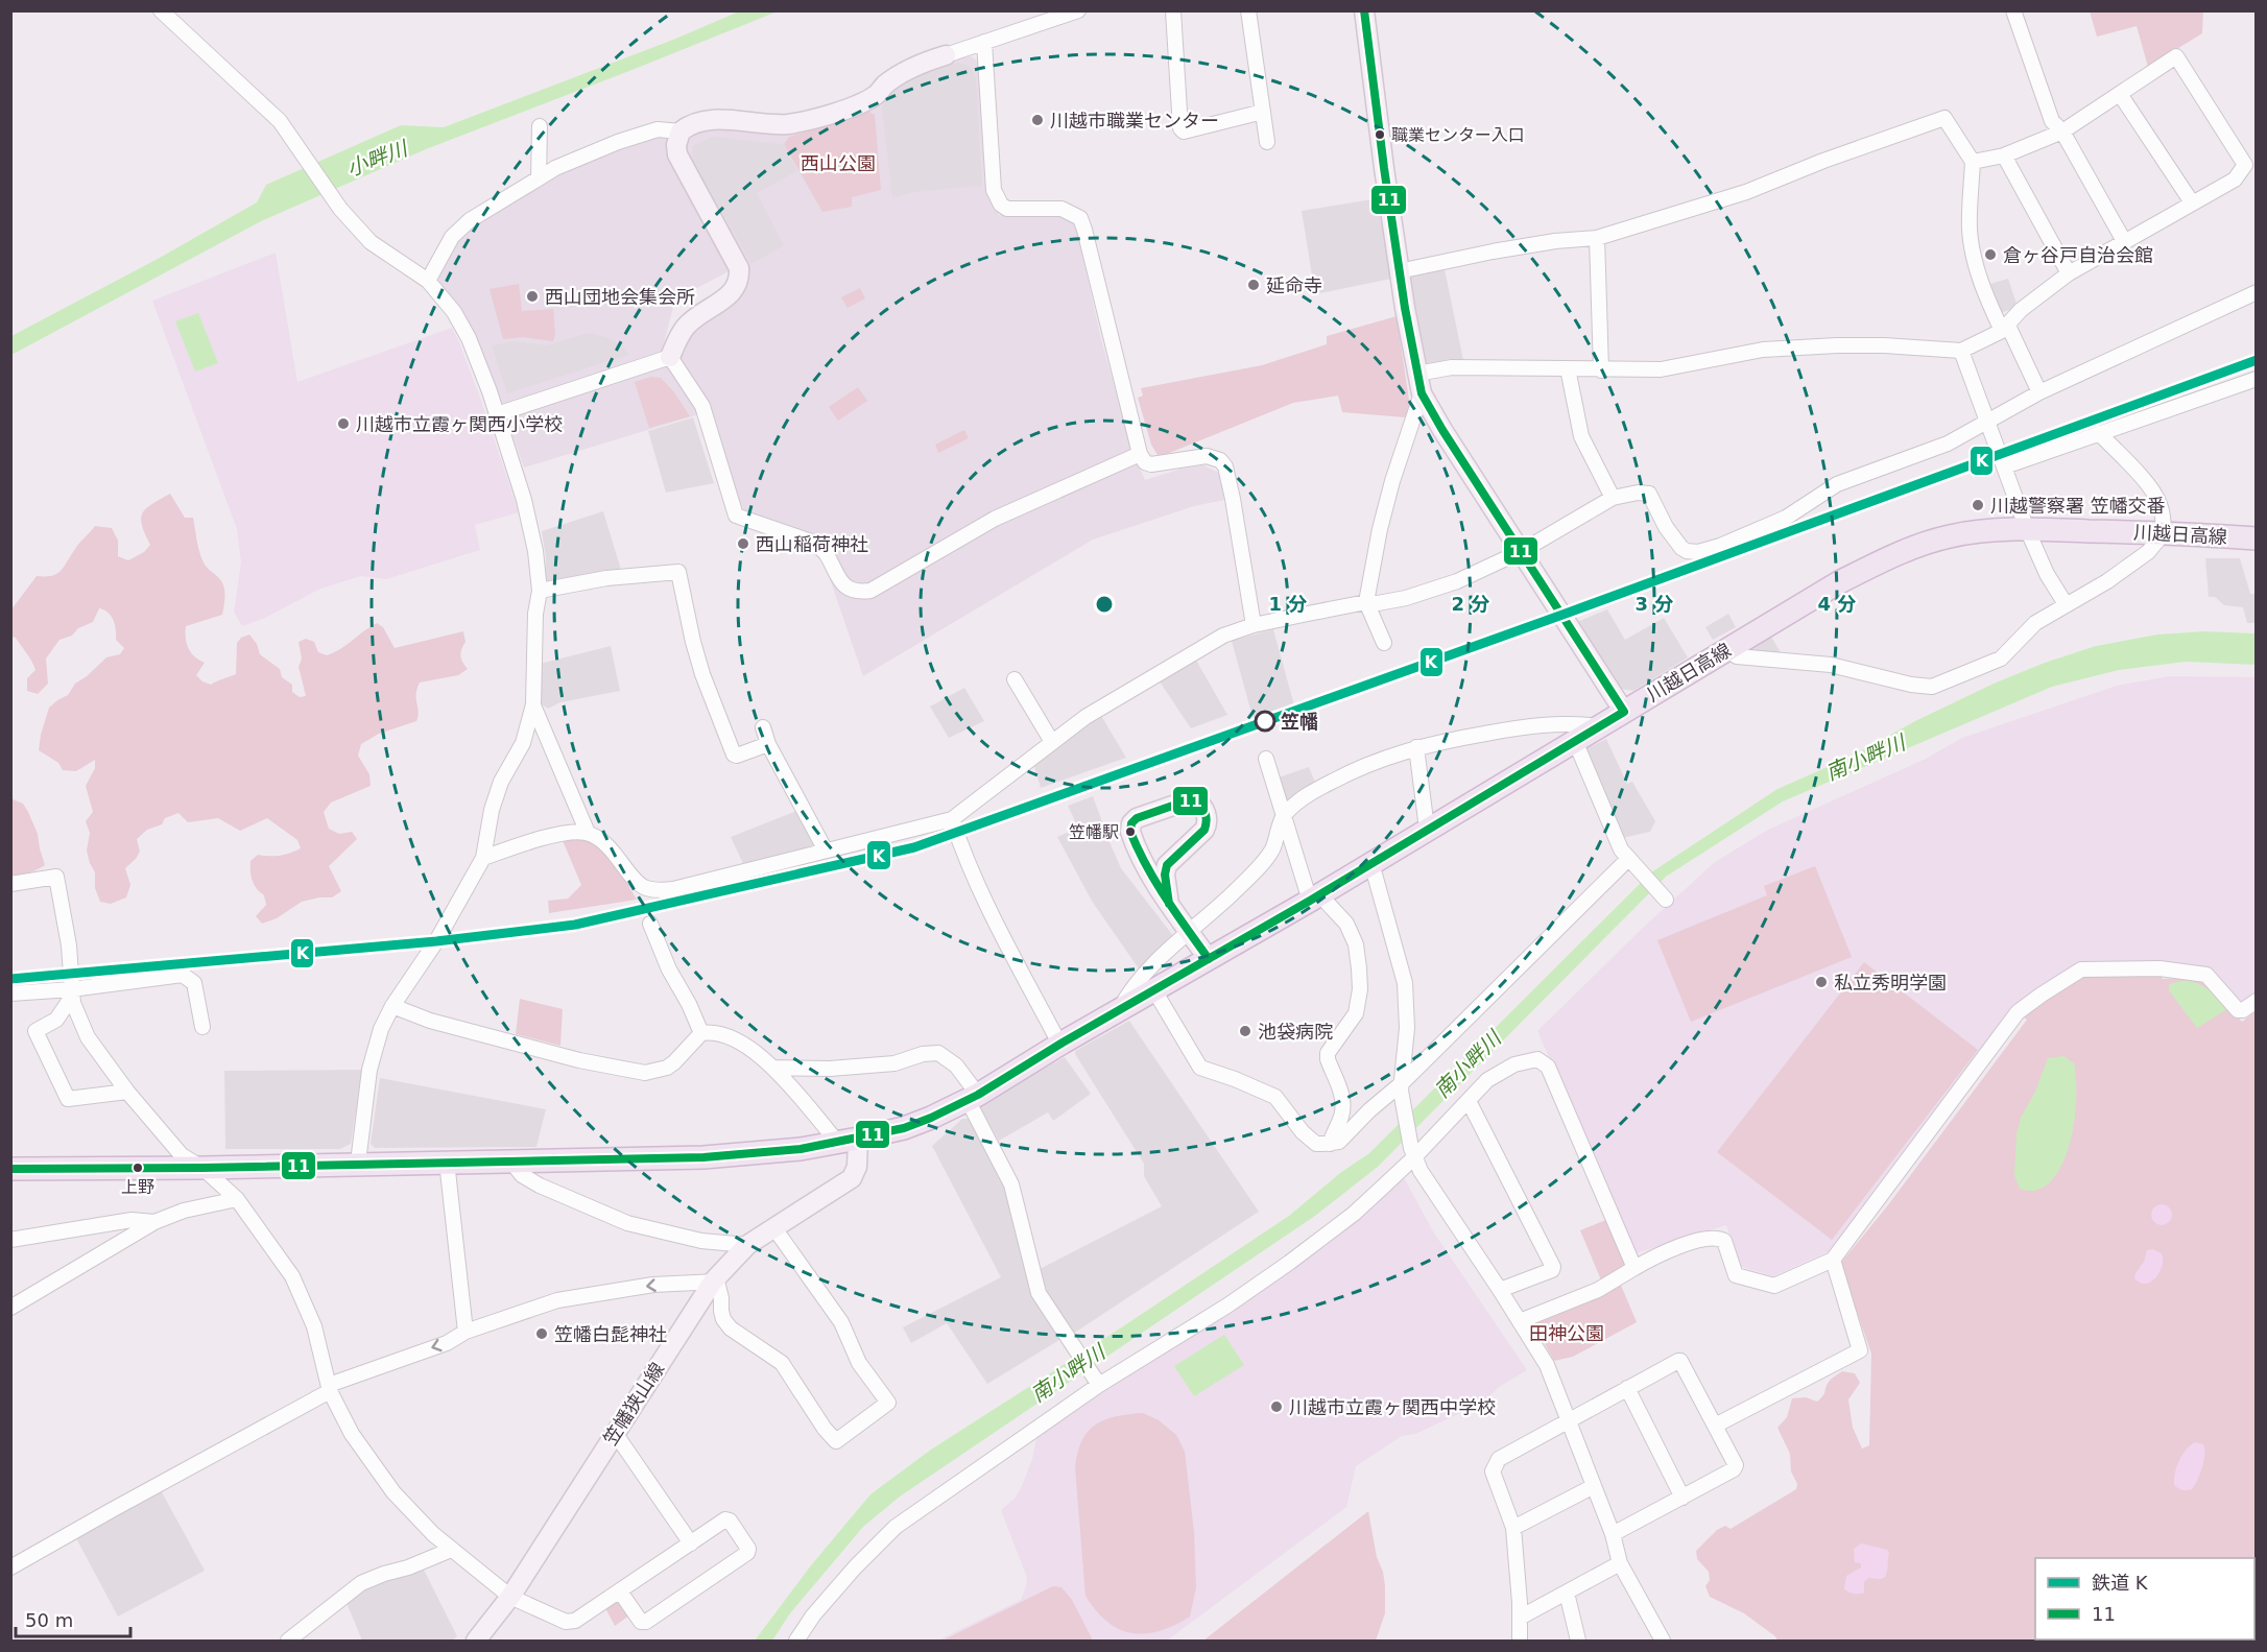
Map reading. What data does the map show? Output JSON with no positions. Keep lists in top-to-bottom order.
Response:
{
  "streets": {
    "main road": ["川越日高線"],
    "street": ["笠幡狭山線"]
  },
  "crossings": [
    ["川越日高線", "笠幡狭山線"]
  ],
  "water": ["小畔川", "南小畔川"],
  "parks": ["西山公園", "田神公園"],
  "places": [
    "川越市職業センター",
    "職業センター入口",
    "倉ヶ谷戸自治会館",
    "延命寺",
    "西山団地会集会所",
    "川越市立霞ヶ関西小学校",
    "川越警察署 笠幡交番",
    "西山稲荷神社",
    "笠幡",
    "笠幡駅",
    "私立秀明学園",
    "池袋病院",
    "上野",
    "笠幡白髭神社",
    "川越市立霞ヶ関西中学校"
  ],
  "lines": ["transit line 11", "rail line K"],
  "legend": ["鉄道 K", "11"],
  "scale_bar": "50 m",
  "rings": [
    "1 分",
    "2 分",
    "3 分",
    "4 分"
  ]
}
